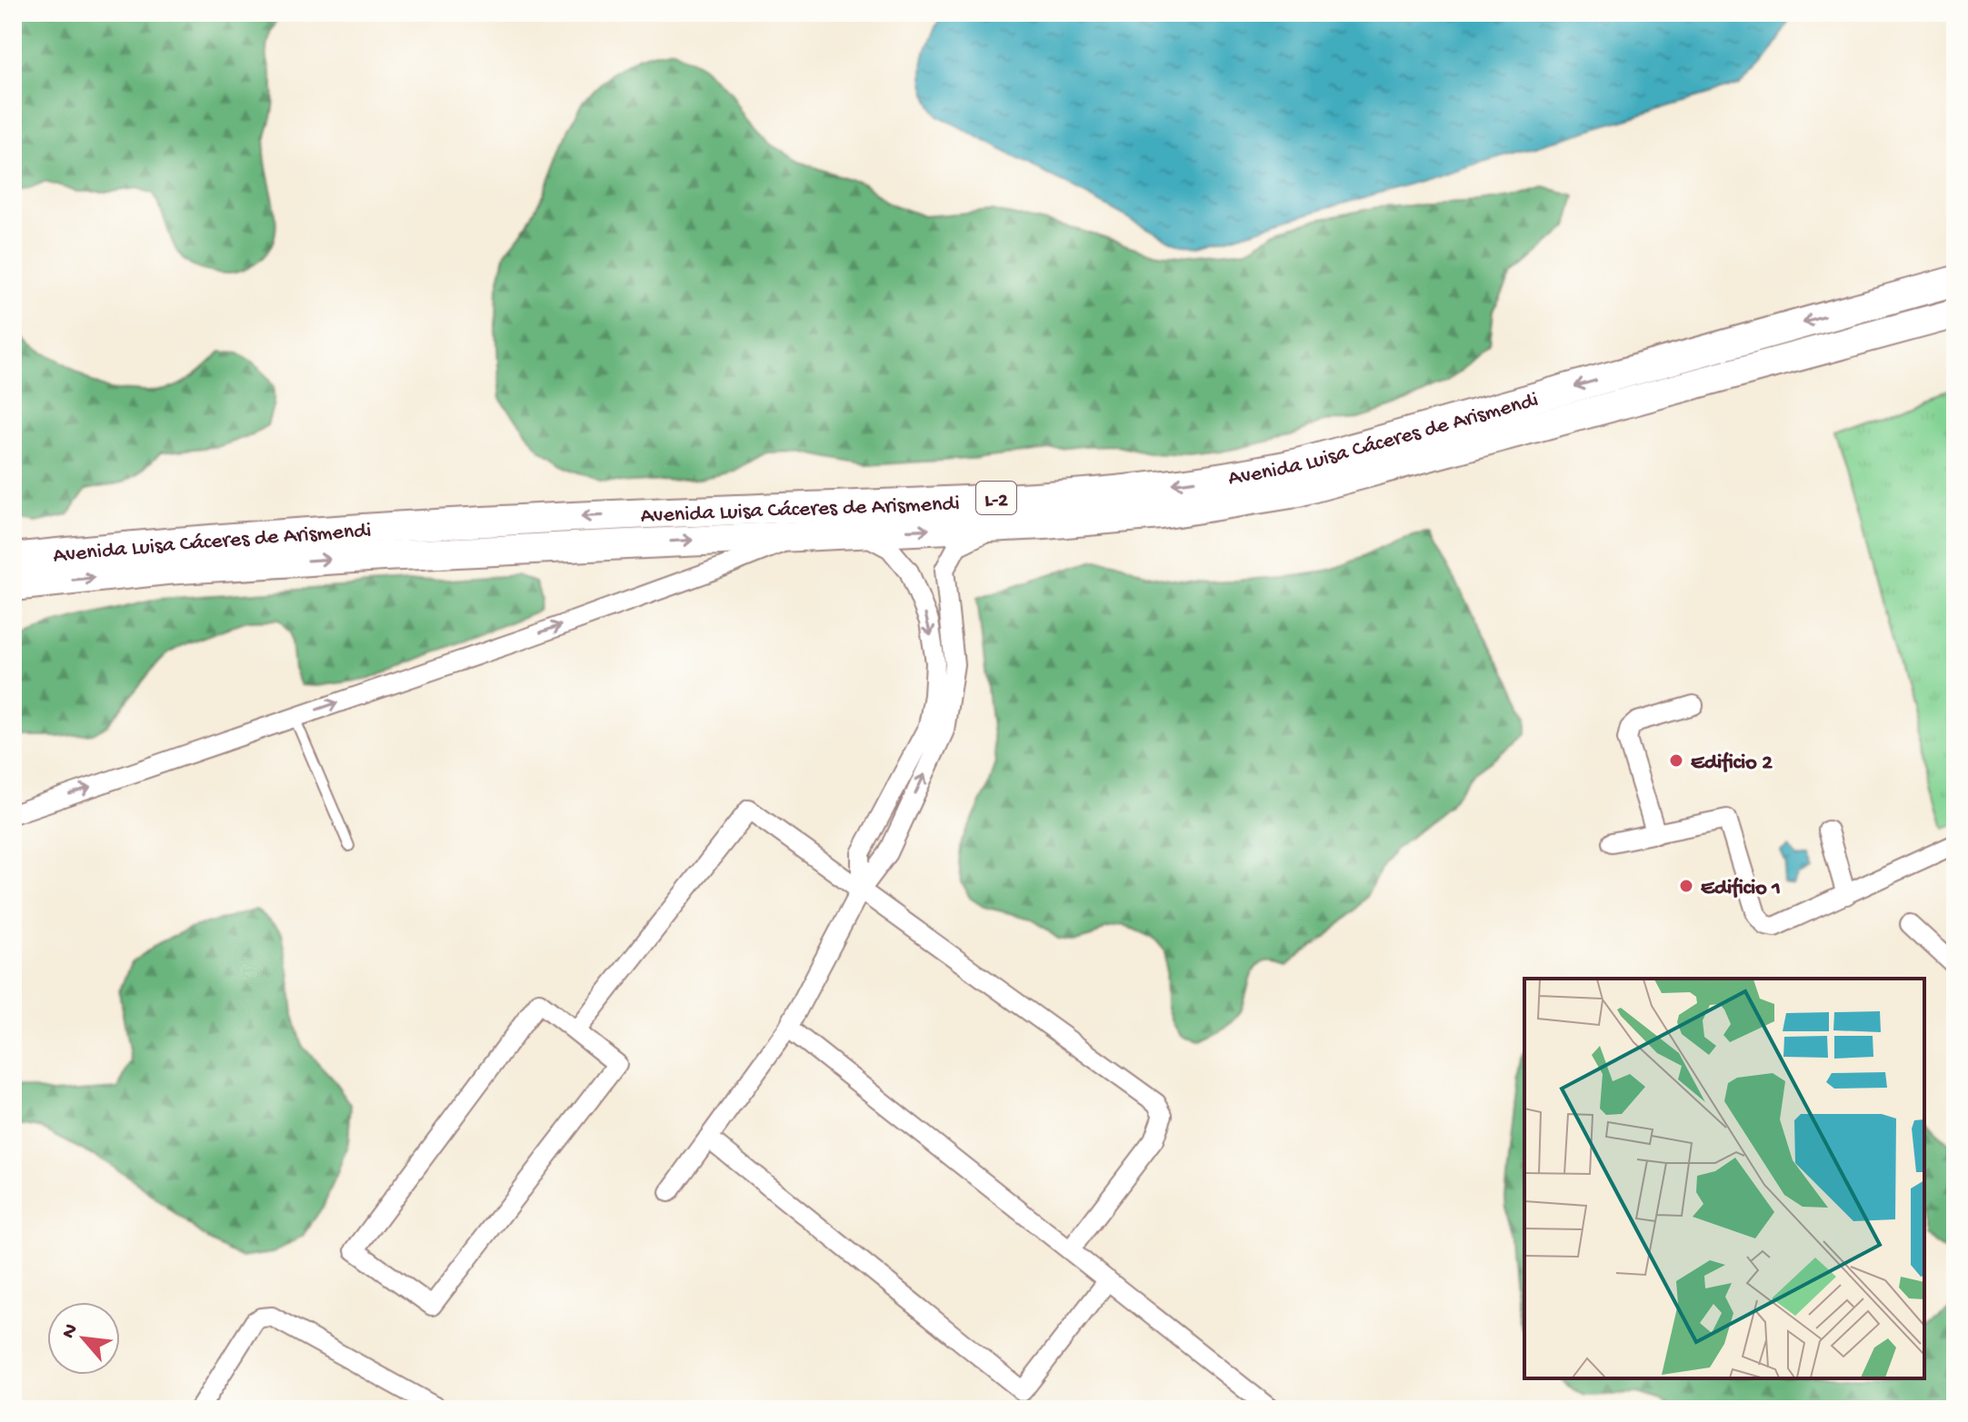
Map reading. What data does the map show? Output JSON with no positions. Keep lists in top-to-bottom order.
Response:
{
  "streets": {
    "main road": ["Avenida Luisa Cáceres de Arismendi", "L-2"]
  },
  "crossings": [
    ["Avenida Luisa Cáceres de Arismendi", "L-2"]
  ],
  "places": ["Edificio 2", "Edificio 1"],
  "north": "top left"
}
